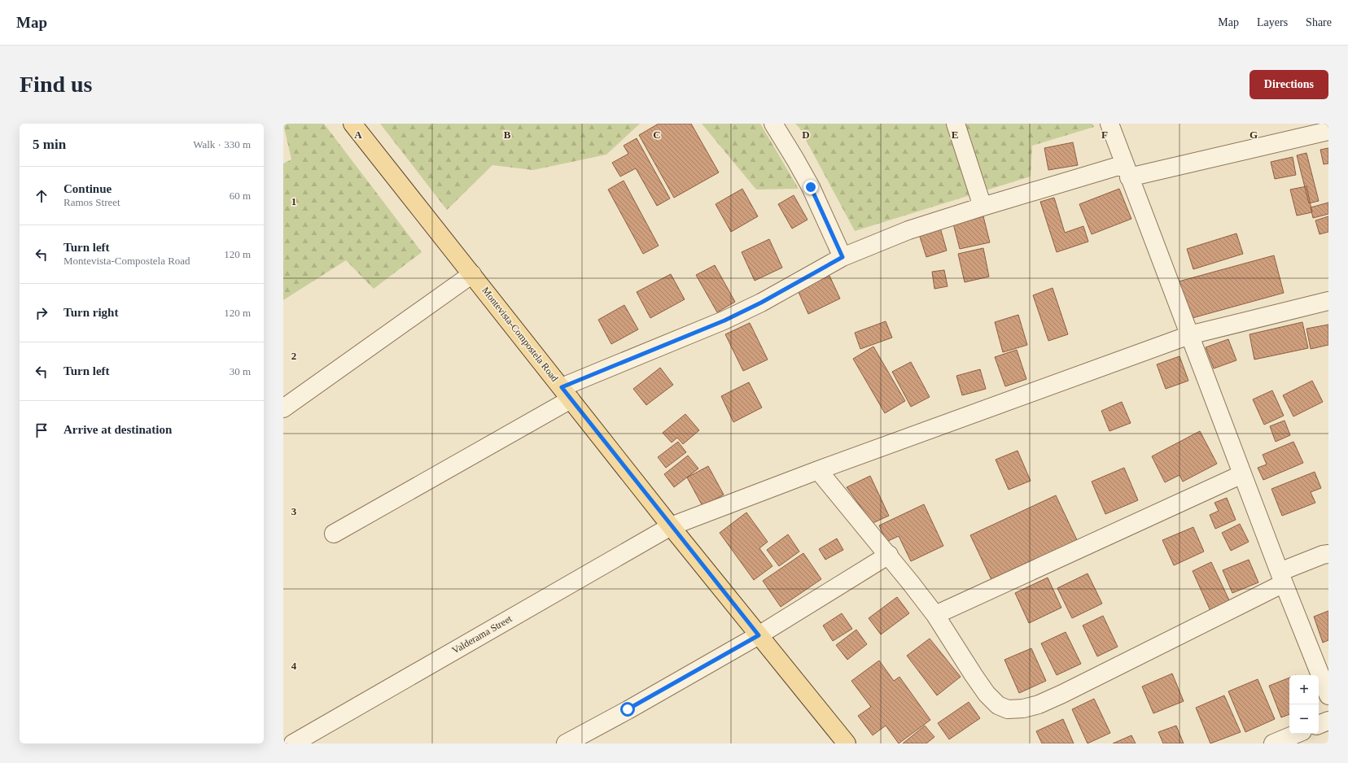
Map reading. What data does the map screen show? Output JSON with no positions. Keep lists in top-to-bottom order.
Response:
{
  "streets": {
    "main road": ["Montevista-Compostela Road"],
    "street": ["Valderama Street"]
  },
  "crossings": [
    ["Montevista-Compostela Road", "Valderama Street"]
  ],
  "page": {
    "header": "Map",
    "nav": ["Map", "Layers", "Share"],
    "buttons": "Directions",
    "title": "Find us",
    "heading": ["5 min", "Walk · 330 m"],
    "list": [
      ["Continue", "Ramos Street", "60 m"],
      ["Turn left", "Montevista-Compostela Road", "120 m"],
      ["Turn right", "120 m"],
      ["Turn left", "30 m"],
      "Arrive at destination"
    ],
    "map_buttons": ["+", "−"]
  },
  "grid": {
    "columns": [
      "A",
      "B",
      "C",
      "D",
      "E",
      "F",
      "G"
    ],
    "rows": [
      "1",
      "2",
      "3",
      "4"
    ]
  }
}
